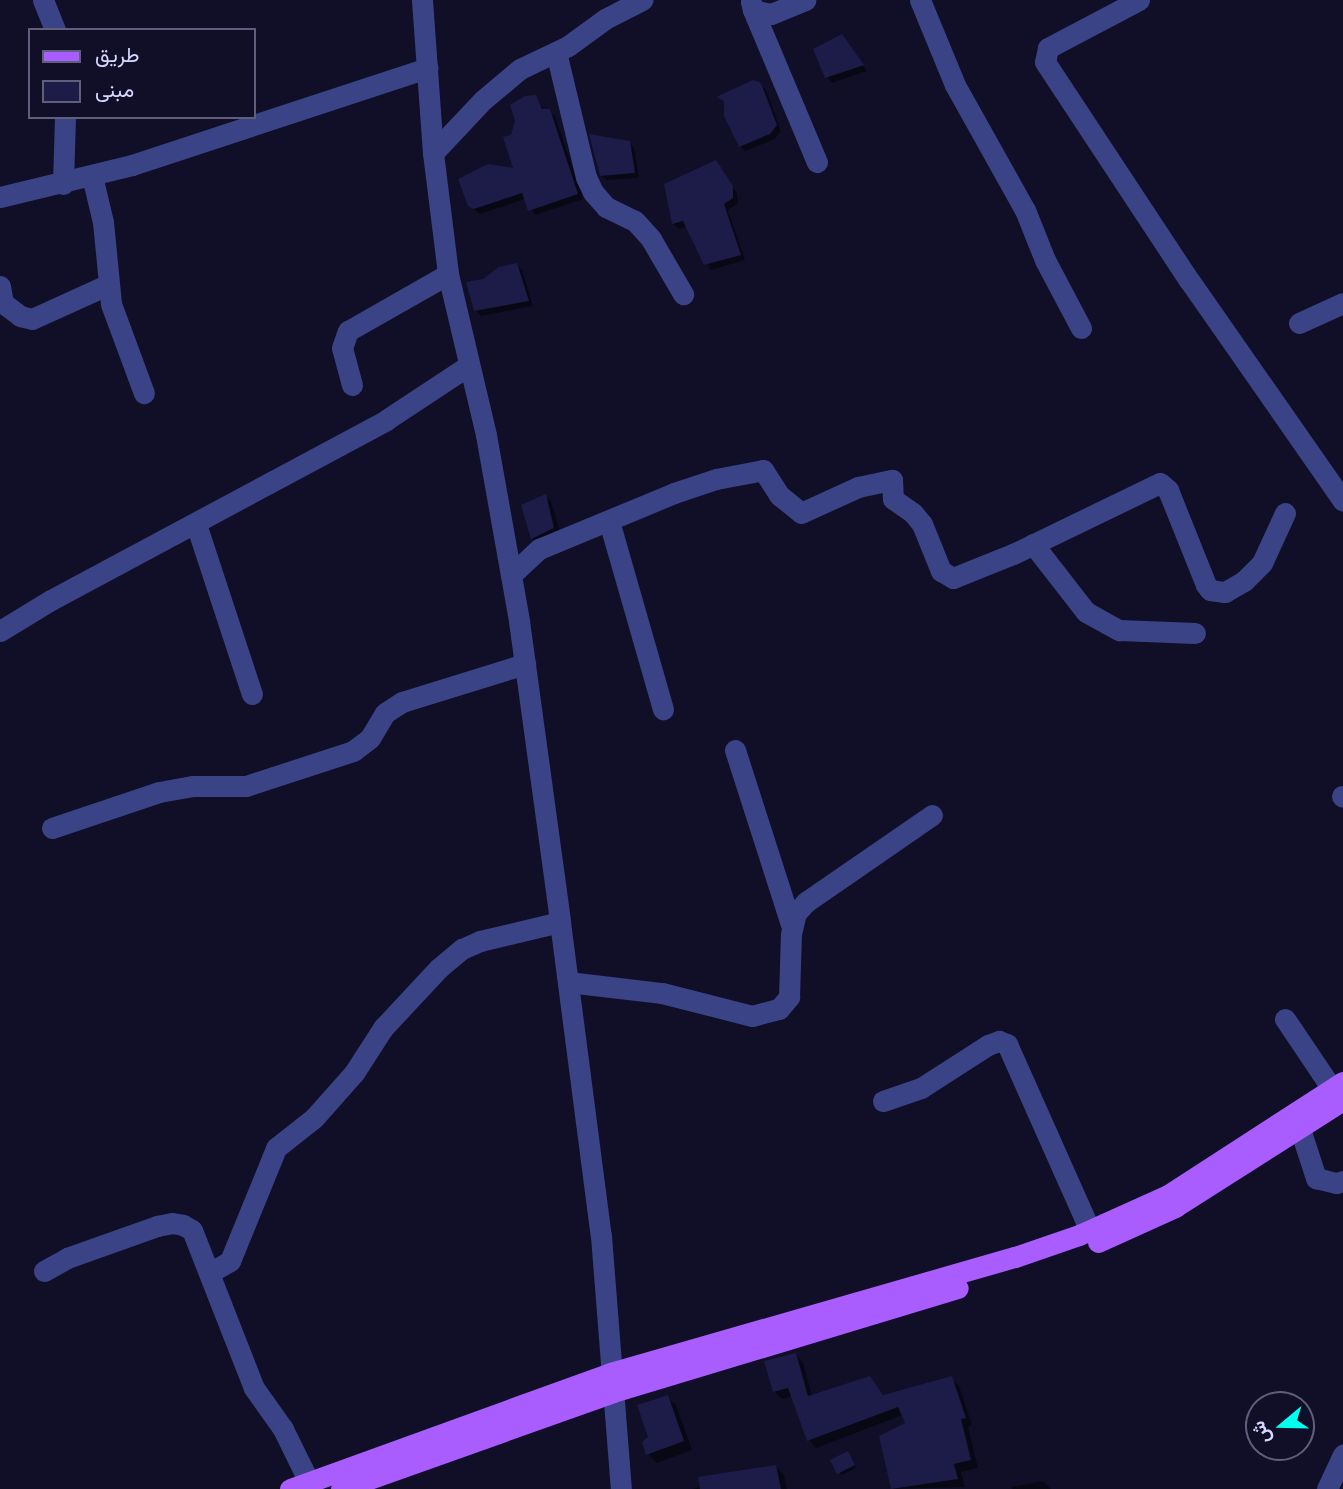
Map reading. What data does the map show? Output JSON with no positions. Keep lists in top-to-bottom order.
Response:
{
  "legend": ["طريق", "مبنى"],
  "north": "left"
}
